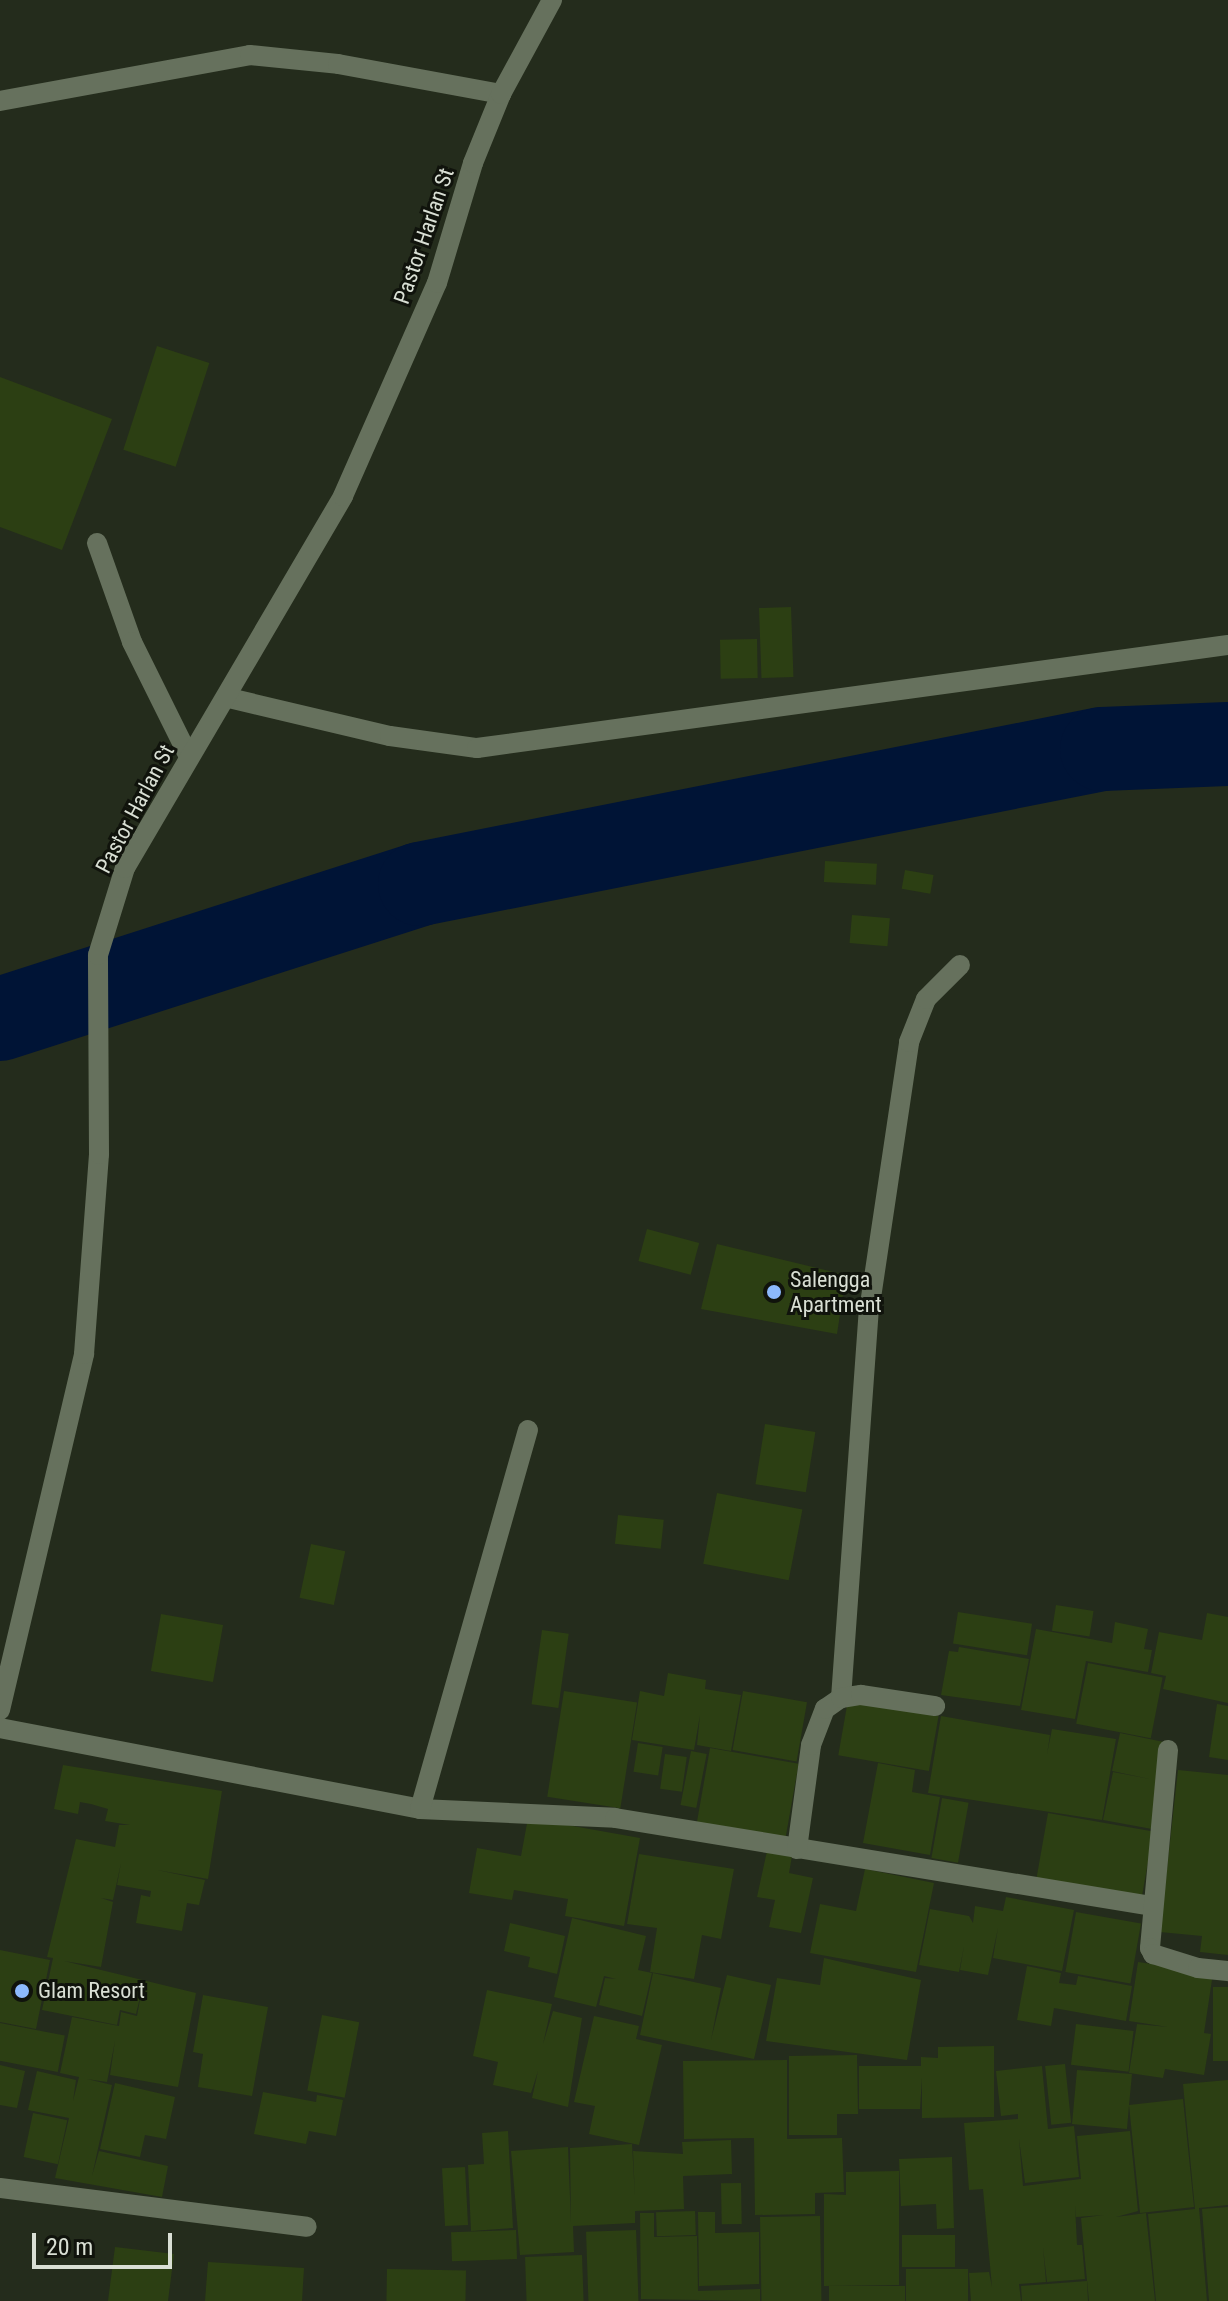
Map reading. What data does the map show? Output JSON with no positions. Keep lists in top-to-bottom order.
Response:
{
  "streets": {
    "street": ["Pastor Harlan St"]
  },
  "places": ["Salengga Apartment", "Glam Resort"],
  "scale_bar": "20 m"
}
